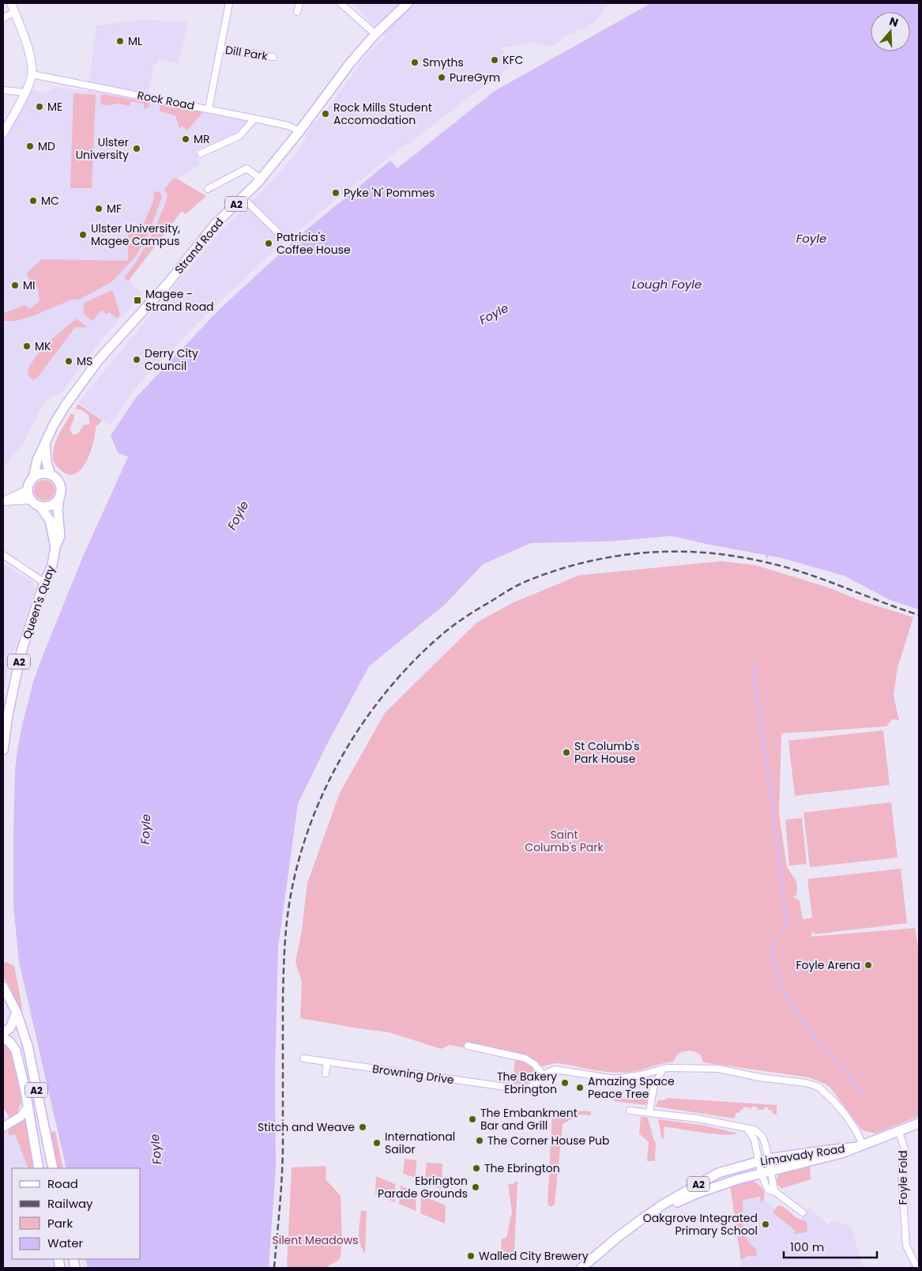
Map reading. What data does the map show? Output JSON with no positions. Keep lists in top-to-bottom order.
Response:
{
  "streets": {
    "highway": [
      "A2",
      "Strand Road",
      "Queen's Quay",
      "Limavady Road"
    ],
    "street": [
      "Dill Park",
      "Rock Road",
      "Browning Drive",
      "Foyle Fold"
    ]
  },
  "crossings": [
    ["Rock Road", "Strand Road"],
    ["A2", "Strand Road"],
    ["A2", "Queen's Quay"],
    ["Strand Road", "Queen's Quay"],
    ["Limavady Road", "Foyle Fold"]
  ],
  "water": ["Foyle", "Lough Foyle"],
  "parks": ["Saint Columb's Park", "Silent Meadows"],
  "places": {
    "other": [
      "ML",
      "KFC",
      "Smyths",
      "PureGym",
      "ME",
      "Rock Mills Student Accomodation",
      "MR",
      "MD",
      "Ulster University",
      "Pyke 'N' Pommes",
      "MC",
      "MF",
      "Ulster University, Magee Campus",
      "Patricia's Coffee House",
      "MI",
      "MK",
      "Derry City Council",
      "MS",
      "St Columb's Park House",
      "Foyle Arena",
      "The Bakery Ebrington",
      "Amazing Space Peace Tree",
      "The Embankment Bar and Grill",
      "Stitch and Weave",
      "The Corner House Pub",
      "International Sailor",
      "The Ebrington",
      "Ebrington Parade Grounds",
      "Oakgrove Integrated Primary School",
      "Walled City Brewery"
    ],
    "transit": ["Magee - Strand Road"]
  },
  "legend": [
    "Road",
    "Railway",
    "Park",
    "Water"
  ],
  "scale_bar": "100 m",
  "north": "top"
}
